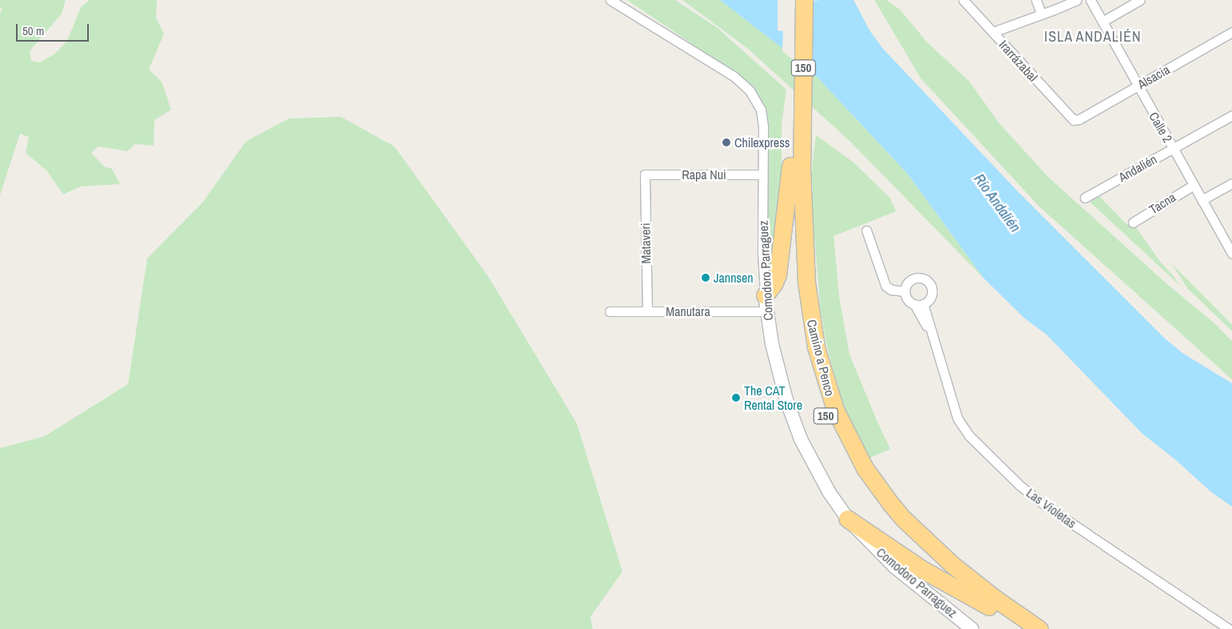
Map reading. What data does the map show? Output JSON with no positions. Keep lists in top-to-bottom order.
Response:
{
  "streets": {
    "highway": ["150", "Camino a Penco"],
    "street": [
      "Irarrázabal",
      "Alsacia",
      "Calle 2",
      "Andalién",
      "Rapa Nui",
      "Tacna",
      "Mataveri",
      "Comodoro Parraguez",
      "Manutara",
      "Las Violetas"
    ]
  },
  "crossings": [
    ["Irarrázabal", "Alsacia"],
    ["Alsacia", "Calle 2"],
    ["Calle 2", "Andalién"],
    ["Calle 2", "Tacna"],
    ["Rapa Nui", "Mataveri"],
    ["Rapa Nui", "Comodoro Parraguez"],
    ["Mataveri", "Manutara"],
    ["Comodoro Parraguez", "Manutara"]
  ],
  "districts": ["ISLA ANDALIÉN"],
  "water": ["Río Andalién"],
  "places": ["Chilexpress", "Jannsen", "The CAT Rental Store"],
  "scale_bar": "50 m"
}
